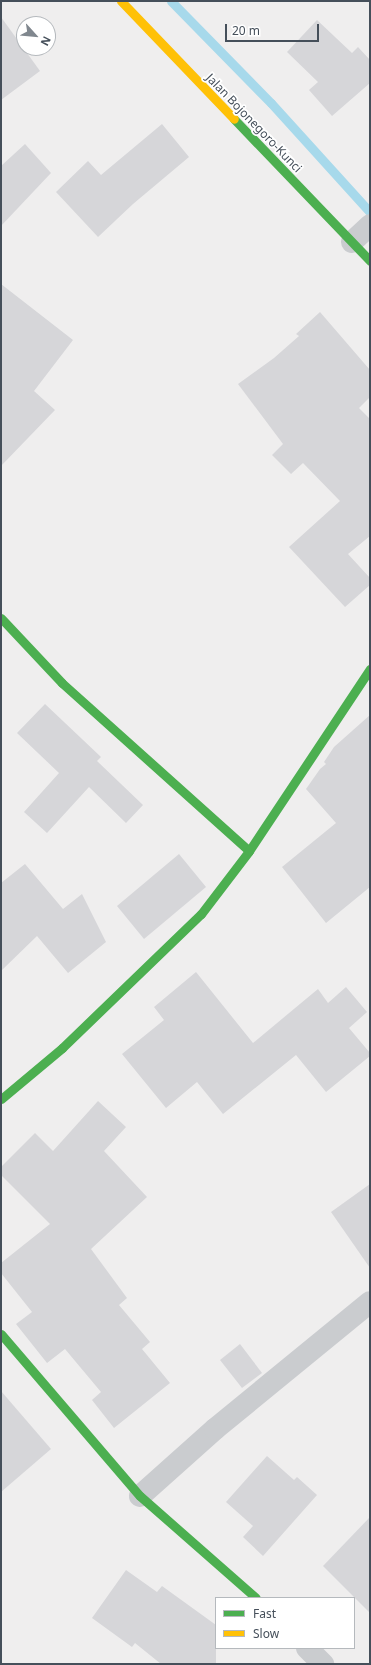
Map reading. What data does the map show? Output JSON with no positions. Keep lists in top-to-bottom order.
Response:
{
  "streets": {
    "street": ["Jalan Bojonegoro-Kunci"]
  },
  "legend": ["Fast", "Slow"],
  "scale_bar": "20 m",
  "north": "bottom right"
}
